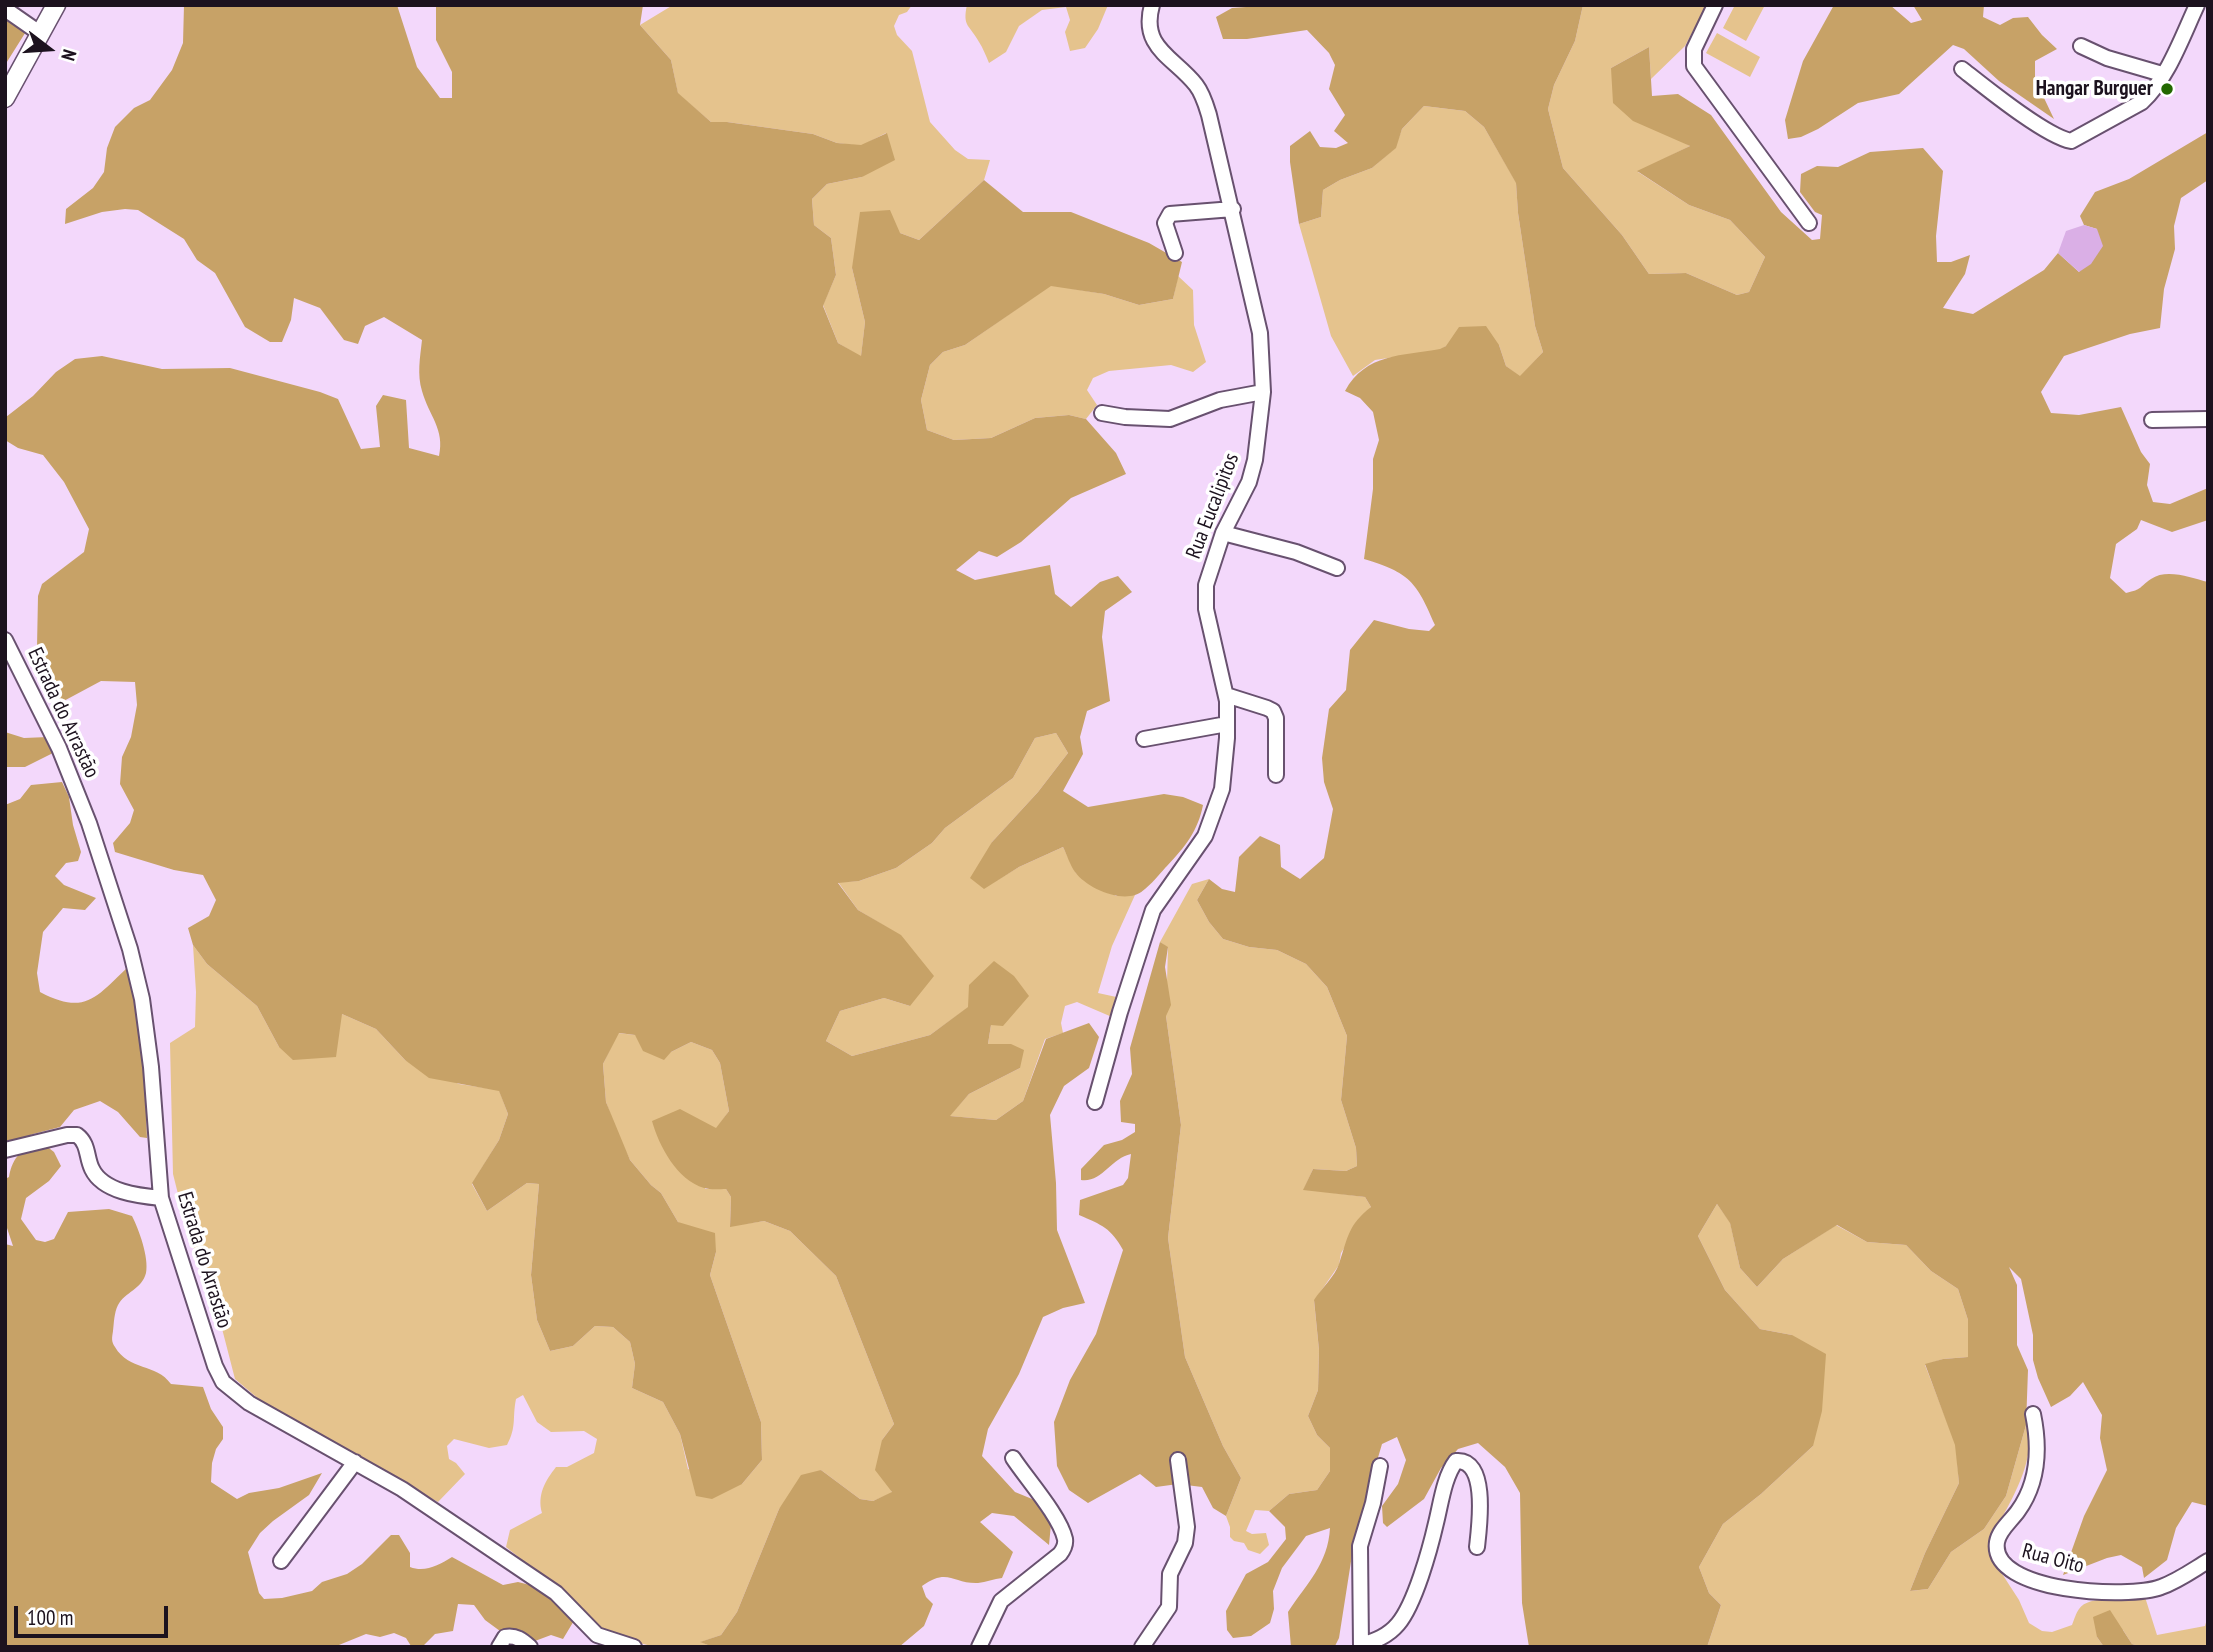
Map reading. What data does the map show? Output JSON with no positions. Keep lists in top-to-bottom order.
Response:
{
  "streets": {
    "street": ["Rua Eucalipitos", "Estrada do Arrastão", "Rua Oito"]
  },
  "places": ["Hangar Burguer"],
  "scale_bar": "100 m",
  "north": "right"
}
